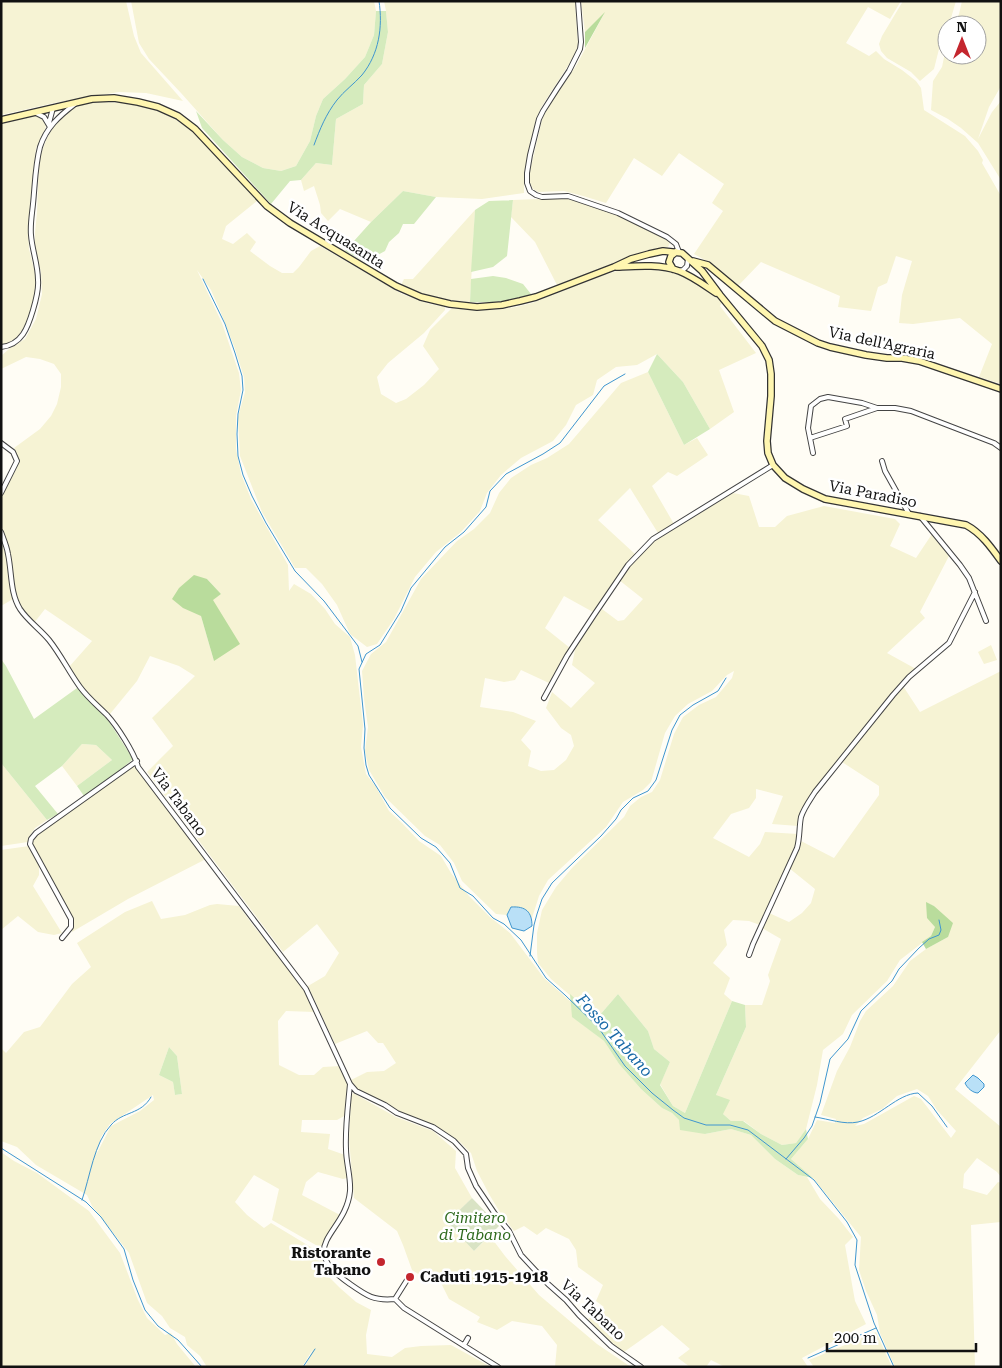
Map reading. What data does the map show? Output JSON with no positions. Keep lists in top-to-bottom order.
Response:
{
  "streets": {
    "main road": ["Via Acquasanta", "Via dell'Agraria", "Via Paradiso"],
    "street": ["Via Tabano"]
  },
  "crossings": [
    ["Via Acquasanta", "Via dell'Agraria"]
  ],
  "water": ["Fosso Tabano"],
  "parks": ["Cimitero di Tabano"],
  "places": ["Ristorante Tabano", "Caduti 1915-1918"],
  "scale_bar": "200 m",
  "north": "top"
}
